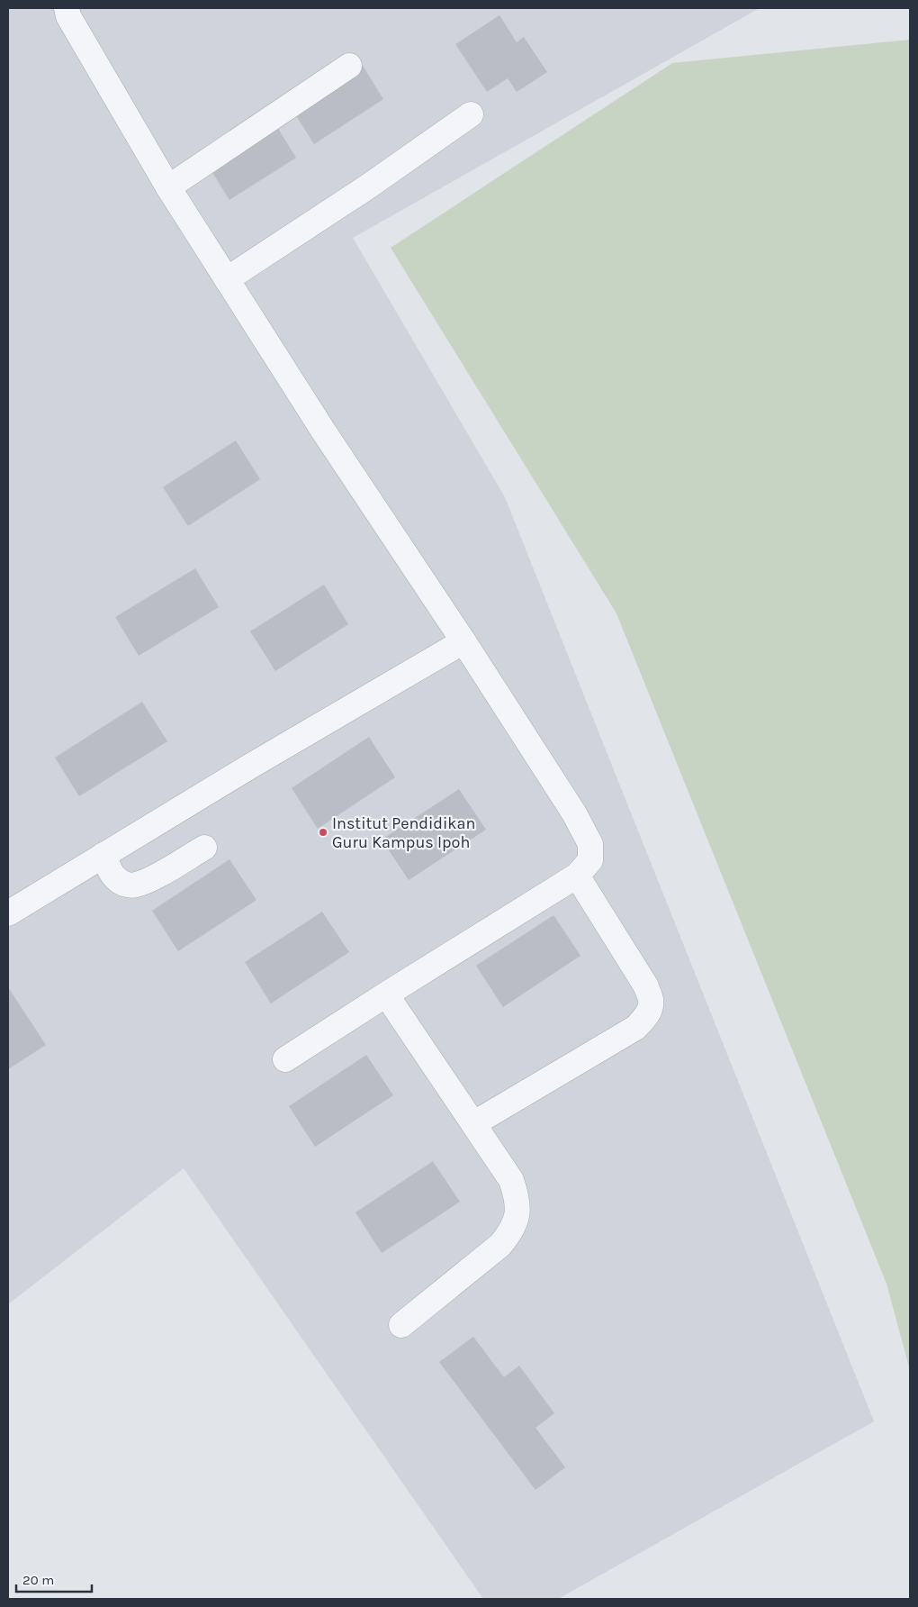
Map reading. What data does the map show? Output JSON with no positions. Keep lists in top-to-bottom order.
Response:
{
  "places": ["Institut Pendidikan Guru Kampus Ipoh"],
  "scale_bar": "20 m"
}
